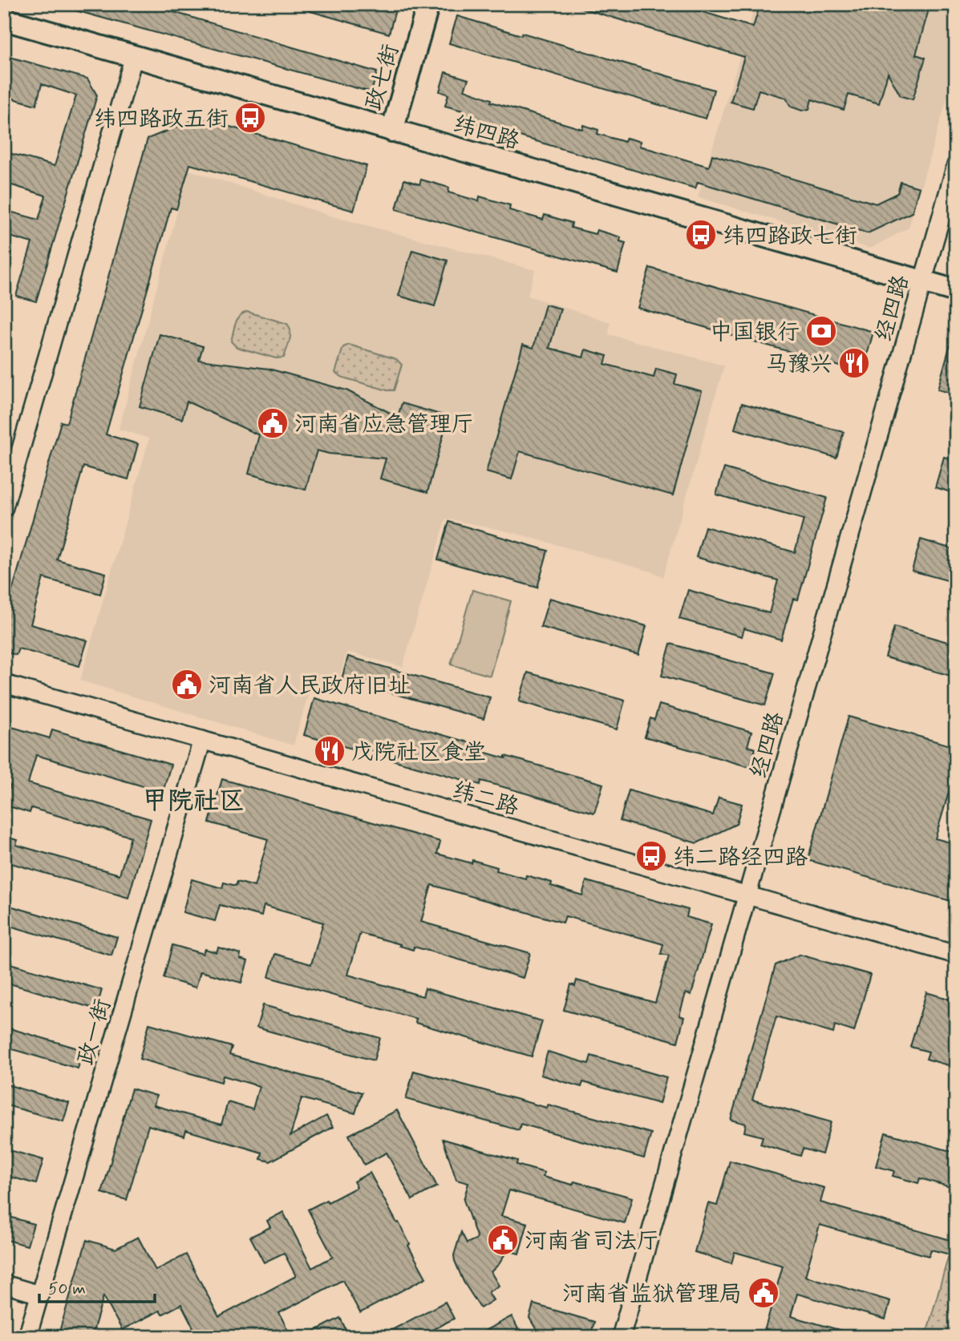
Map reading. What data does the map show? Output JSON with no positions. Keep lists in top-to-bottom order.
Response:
{
  "streets": {
    "street": [
      "政七街",
      "纬四路",
      "经四路",
      "纬二路",
      "政一街"
    ]
  },
  "crossings": [
    ["政七街", "纬四路"],
    ["纬四路", "经四路"],
    ["经四路", "纬二路"],
    ["纬二路", "政一街"]
  ],
  "districts": ["甲院社区"],
  "places": {
    "bus stop": ["纬四路政五街", "纬四路政七街", "纬二路经四路"],
    "bank": ["中国银行"],
    "restaurant": ["马豫兴", "戊院社区食堂"],
    "public building": [
      "河南省应急管理厅",
      "河南省人民政府旧址",
      "河南省司法厅",
      "河南省监狱管理局"
    ]
  },
  "scale_bar": "50 m"
}
